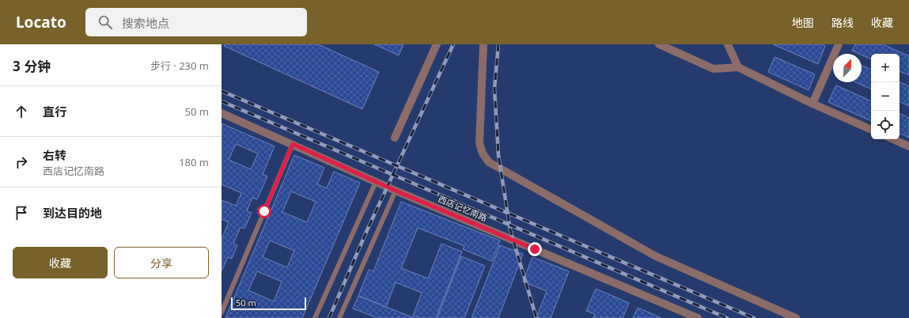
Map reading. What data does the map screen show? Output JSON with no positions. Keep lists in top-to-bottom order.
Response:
{
  "streets": {
    "street": ["西店记忆南路"]
  },
  "scale_bar": "50 m",
  "north": "top right",
  "page": {
    "header": "Locato",
    "search": "搜索地点",
    "nav": ["地图", "路线", "收藏"],
    "heading": ["3 分钟", "步行 · 230 m"],
    "map_buttons": ["+", "−"],
    "list": [
      ["直行", "50 m"],
      ["右转", "西店记忆南路", "180 m"],
      "到达目的地"
    ],
    "buttons": ["收藏", "分享"],
    "scale": "50 m"
  }
}
